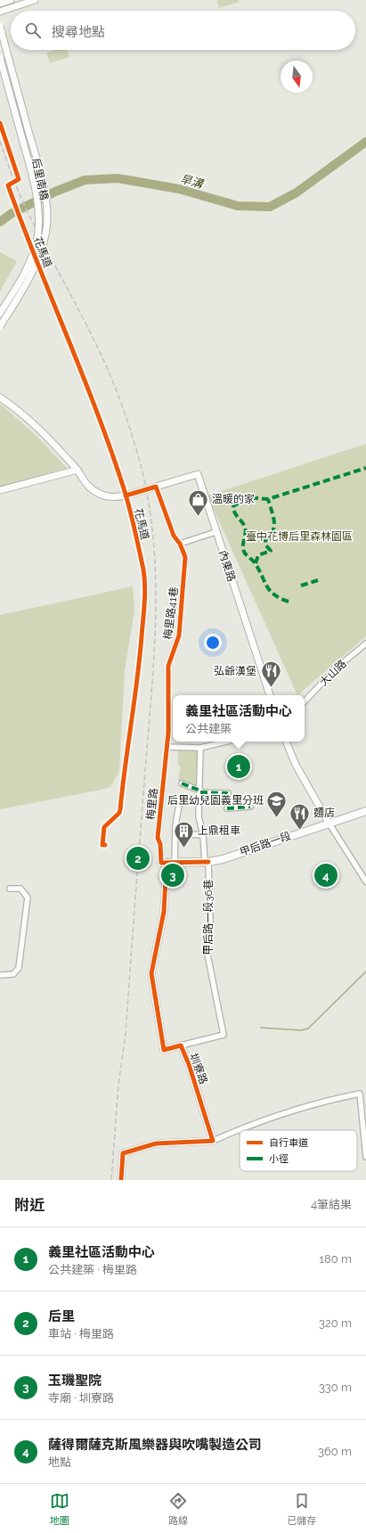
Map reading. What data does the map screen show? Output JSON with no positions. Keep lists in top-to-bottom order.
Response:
{
  "streets": {
    "main road": ["甲后路一段"],
    "street": [
      "后里南橋",
      "內東路",
      "梅里路41巷",
      "大山路",
      "梅里路",
      "甲后路一段36巷",
      "圳寮路"
    ],
    "cycle path": ["花馬道"]
  },
  "crossings": [
    ["內東路", "梅里路41巷"],
    ["梅里路41巷", "梅里路"],
    ["梅里路", "甲后路一段"],
    ["梅里路", "圳寮路"],
    ["甲后路一段", "甲后路一段36巷"],
    ["甲后路一段", "圳寮路"],
    ["甲后路一段36巷", "圳寮路"]
  ],
  "water": ["旱溝"],
  "parks": ["臺中花博后里森林園區"],
  "places": {
    "shop": ["溫暖的家"],
    "restaurant": ["弘爺漢堡", "麵店"],
    "school or university": ["后里幼兒園義里分班"],
    "building": ["上鼎租車"]
  },
  "legend": ["自行車道", "小徑"],
  "north": "bottom",
  "page": {
    "search": "搜尋地點",
    "popup": ["義里社區活動中心", "公共建築"],
    "pins": [
      "1",
      "2",
      "3",
      "4"
    ],
    "heading": ["附近", "4筆結果"],
    "list": [
      {
        "mark": "1",
        "name": "義里社區活動中心",
        "note": "公共建築 · 梅里路",
        "value": "180 m"
      },
      {
        "mark": "2",
        "name": "后里",
        "note": "車站 · 梅里路",
        "value": "320 m"
      },
      {
        "mark": "3",
        "name": "玉璣聖院",
        "note": "寺廟 · 圳寮路",
        "value": "330 m"
      },
      {
        "mark": "4",
        "name": "薩得爾薩克斯風樂器與吹嘴製造公司",
        "note": "地點",
        "value": "360 m"
      }
    ],
    "nav": ["地圖", "路線", "已儲存"]
  }
}
